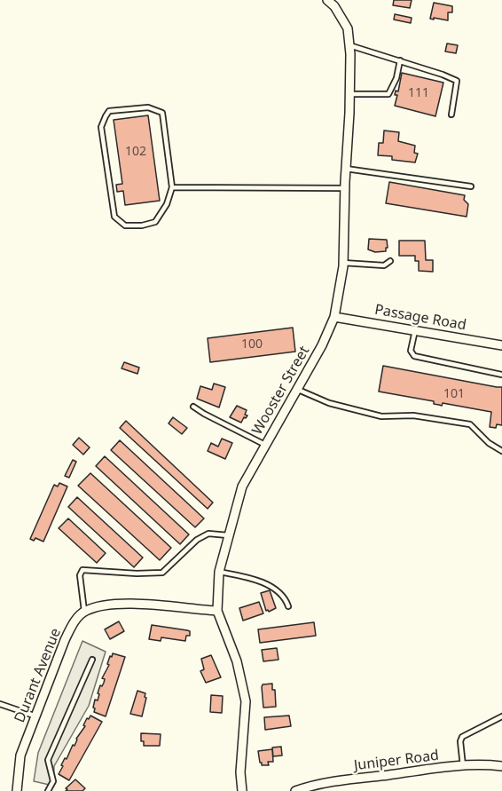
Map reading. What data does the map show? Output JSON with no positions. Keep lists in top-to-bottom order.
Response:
{
  "streets": {
    "street": [
      "Passage Road",
      "Wooster Street",
      "Durant Avenue",
      "Juniper Road"
    ]
  },
  "crossings": [
    ["Passage Road", "Wooster Street"]
  ],
  "house_numbers": [
    "111",
    "102",
    "100",
    "101"
  ]
}
